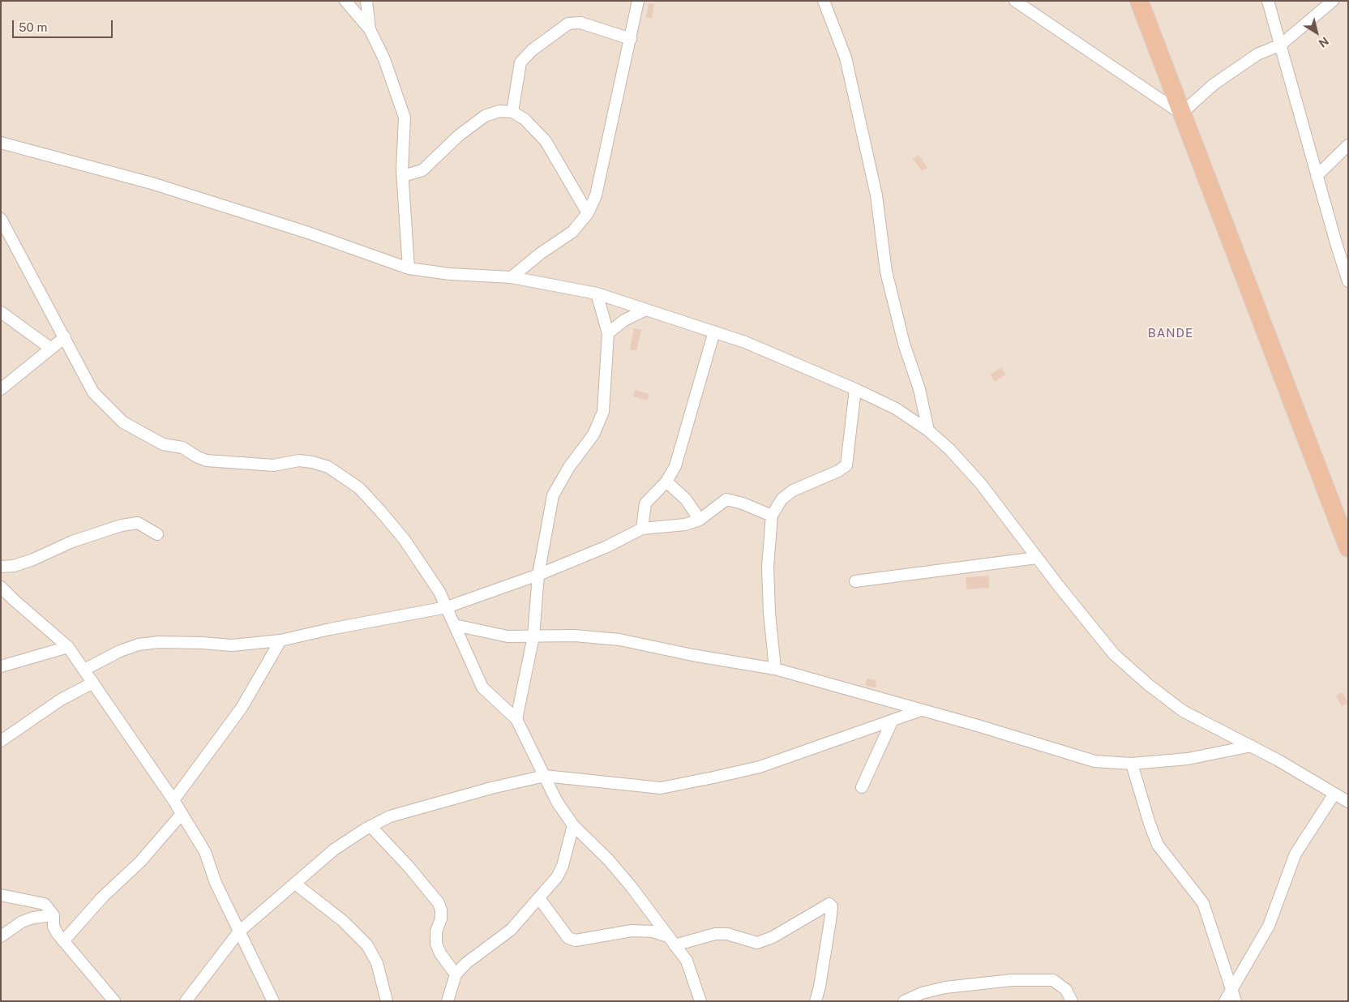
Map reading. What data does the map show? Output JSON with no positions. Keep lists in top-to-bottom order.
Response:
{
  "districts": ["BANDE"],
  "scale_bar": "50 m",
  "north": "bottom right"
}
